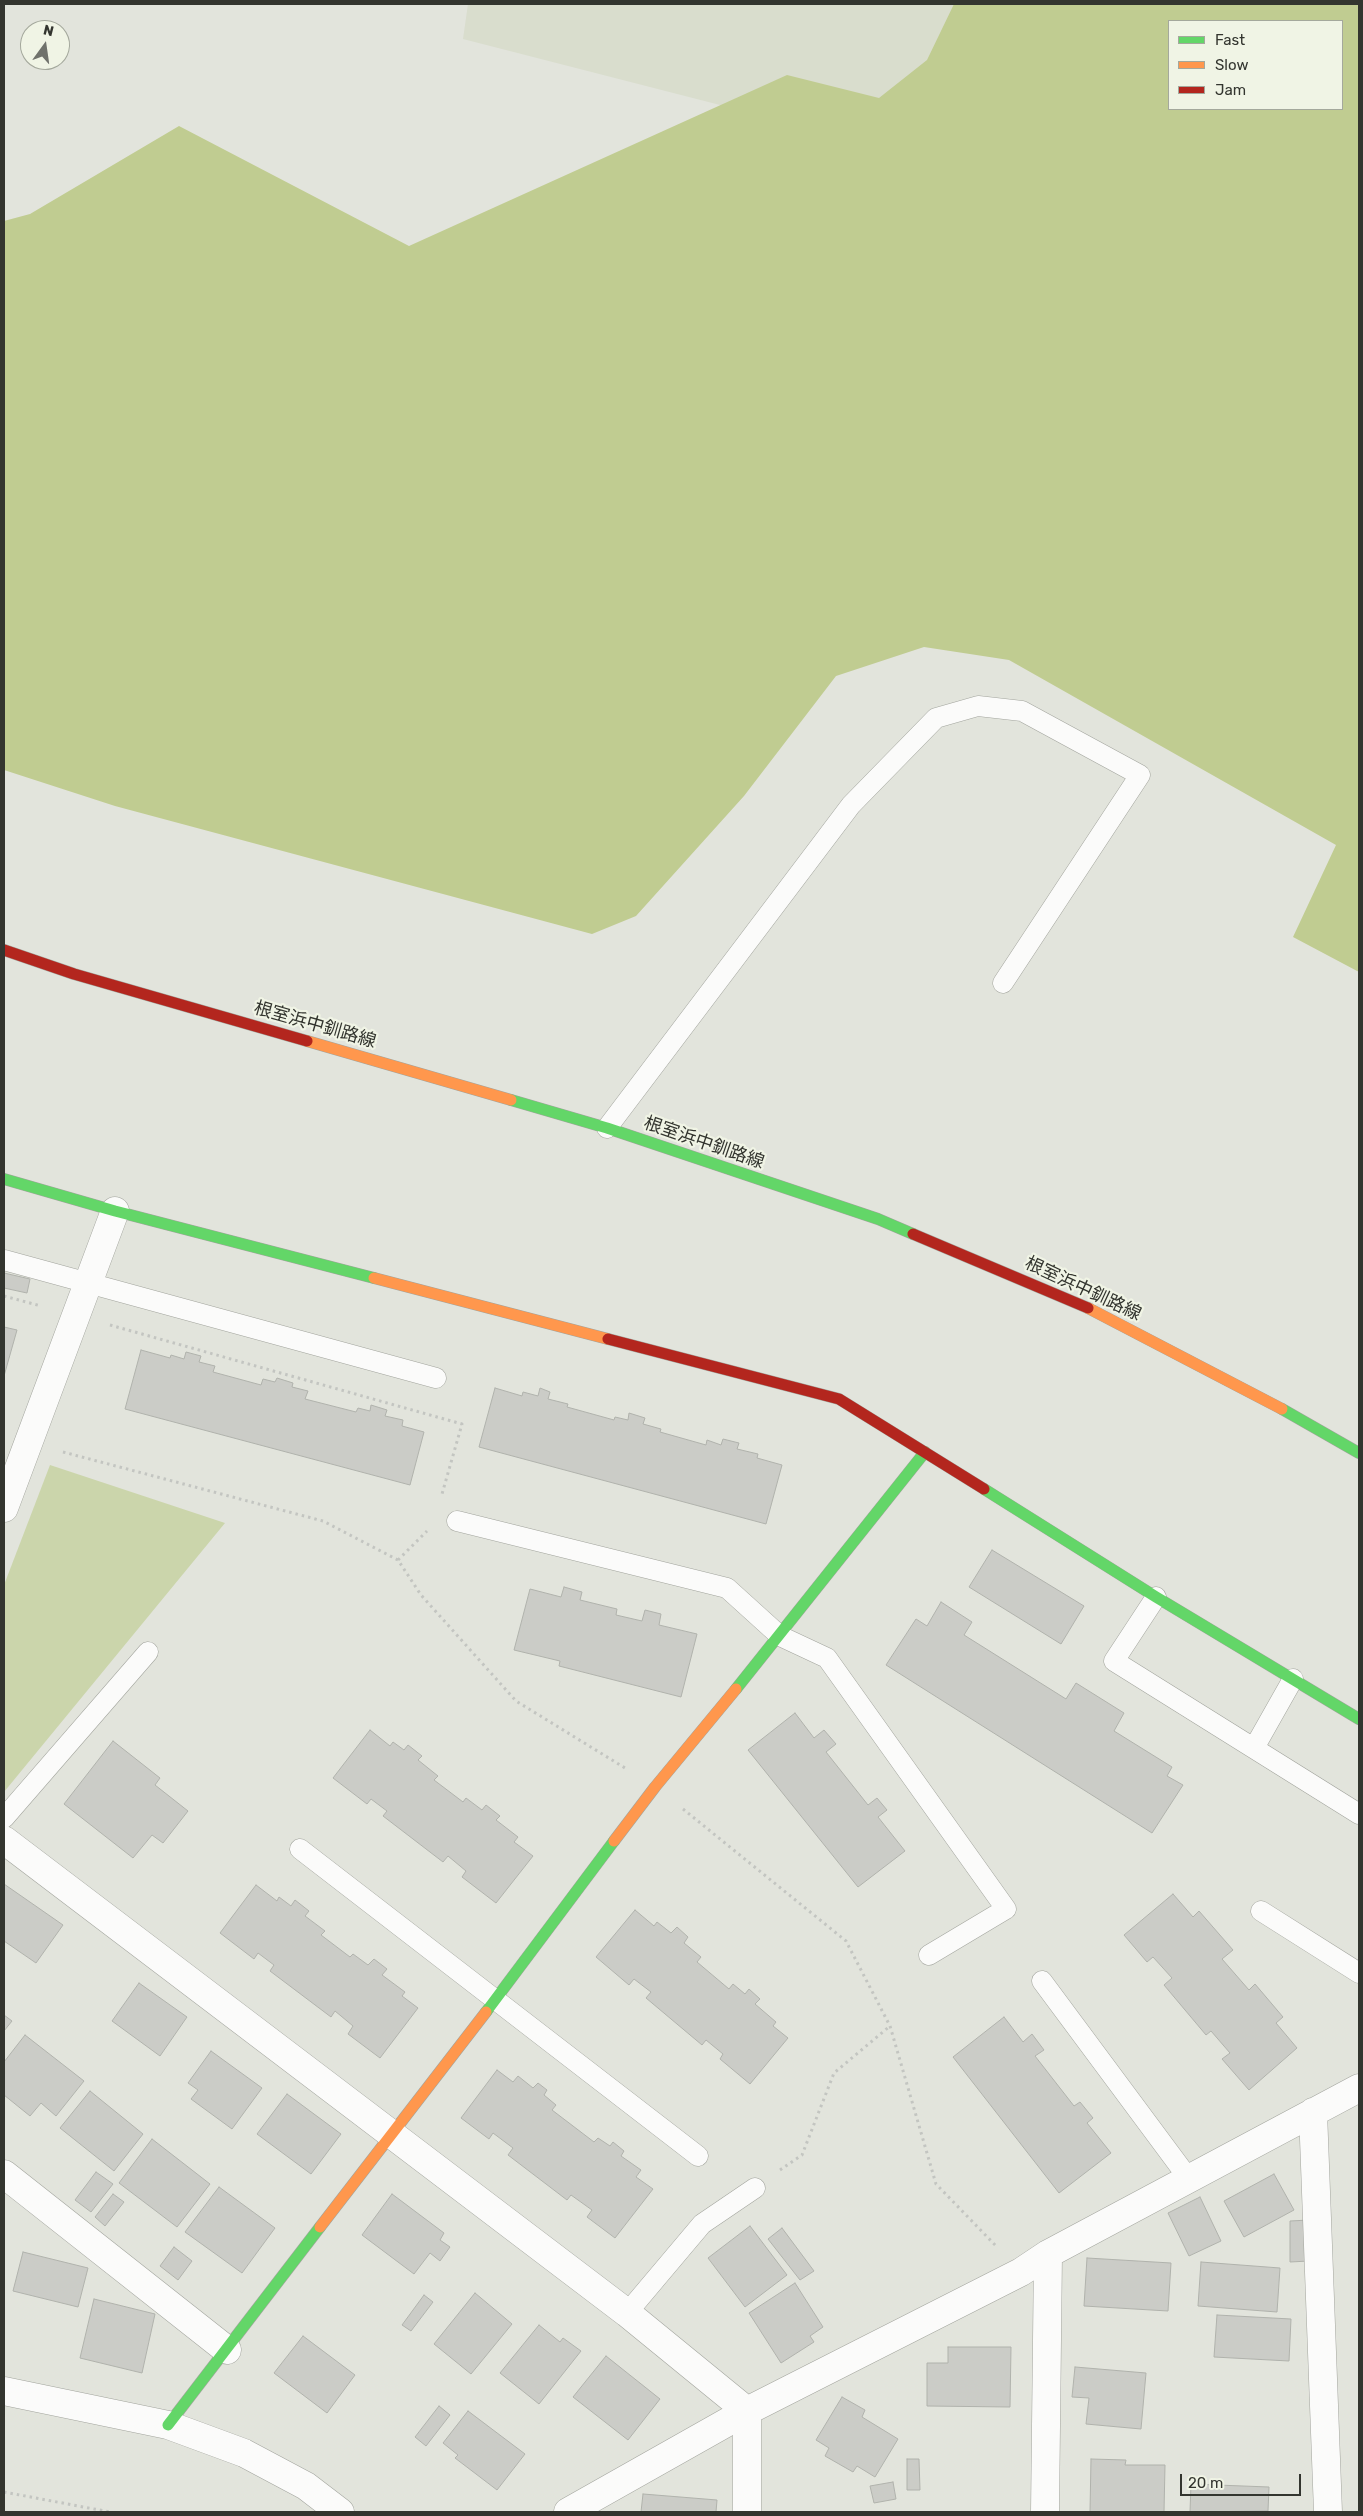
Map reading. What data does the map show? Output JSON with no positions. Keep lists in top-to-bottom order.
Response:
{
  "streets": {
    "street": ["根室浜中釧路線"]
  },
  "legend": ["Fast", "Slow", "Jam"],
  "scale_bar": "20 m",
  "north": "top"
}
